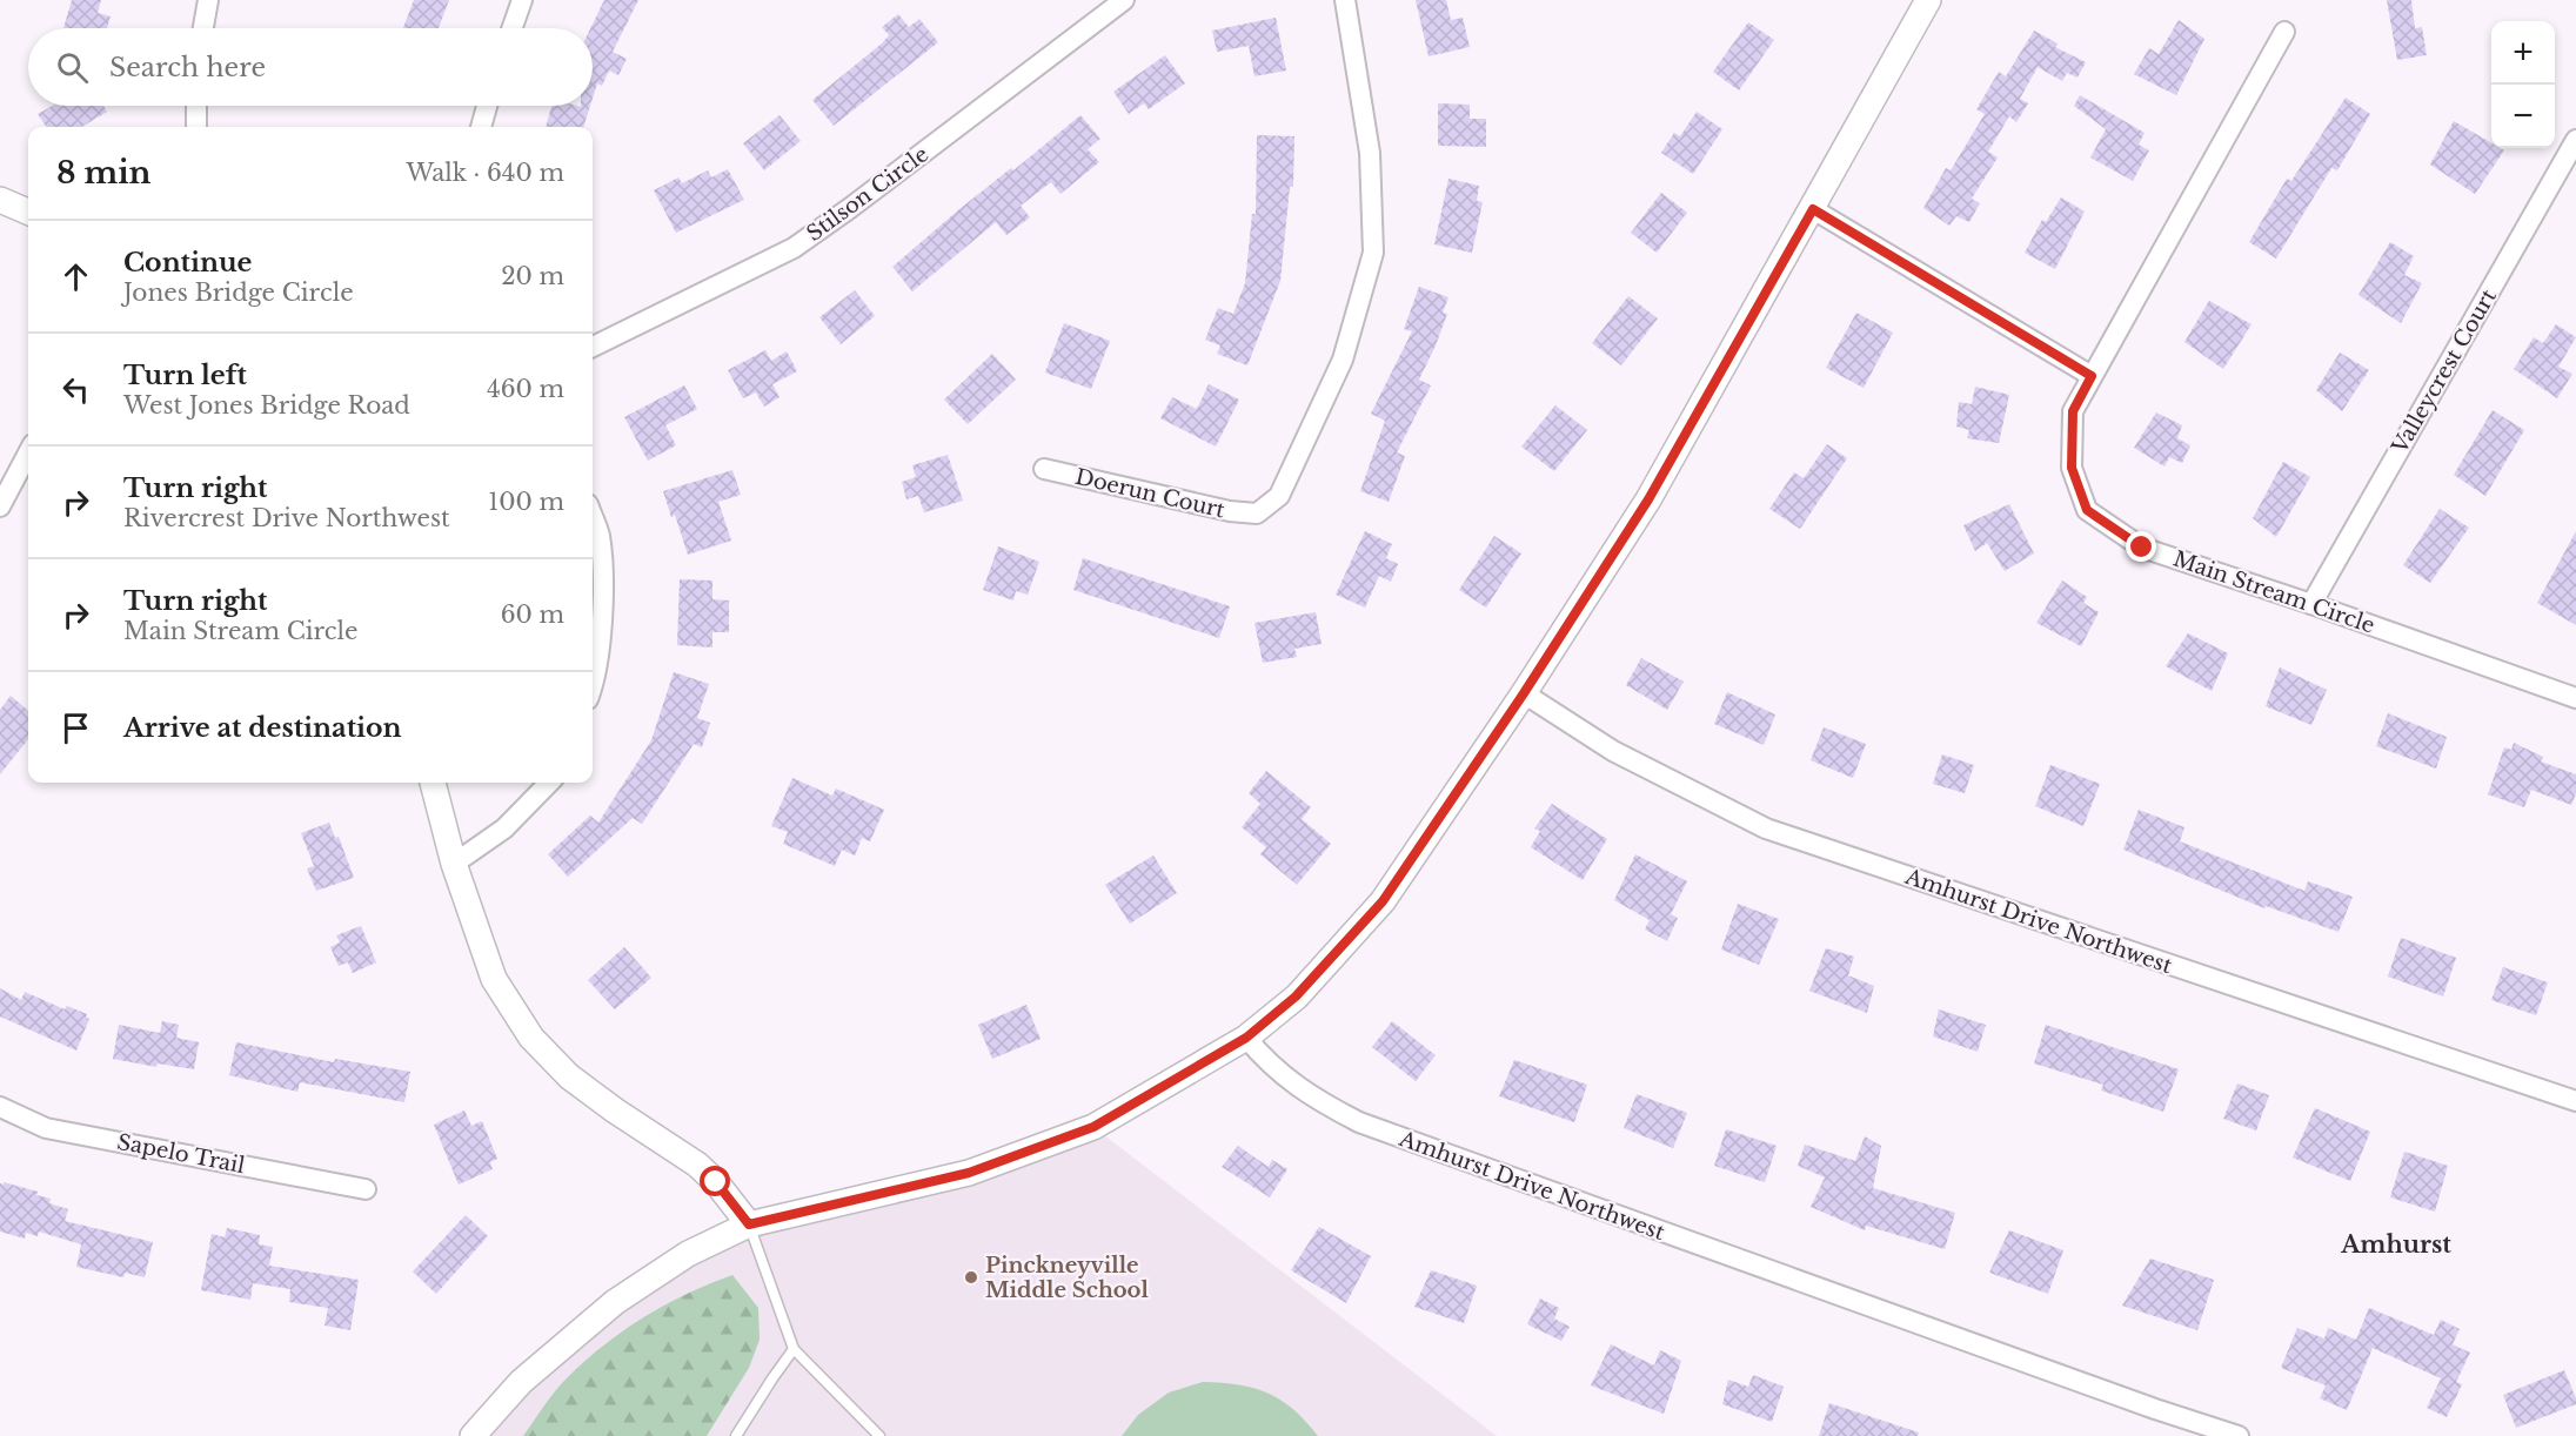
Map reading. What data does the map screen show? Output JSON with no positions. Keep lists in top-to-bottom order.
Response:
{
  "streets": {
    "street": [
      "Stilson Circle",
      "Valleycrest Court",
      "Doerun Court",
      "Main Stream Circle",
      "Amhurst Drive Northwest",
      "Sapelo Trail"
    ]
  },
  "crossings": [
    ["Valleycrest Court", "Main Stream Circle"]
  ],
  "districts": ["Amhurst"],
  "places": ["Pinckneyville Middle School"],
  "page": {
    "map_buttons": ["+", "−"],
    "search": "Search here",
    "heading": ["8 min", "Walk · 640 m"],
    "list": [
      ["Continue", "Jones Bridge Circle", "20 m"],
      ["Turn left", "West Jones Bridge Road", "460 m"],
      ["Turn right", "Rivercrest Drive Northwest", "100 m"],
      ["Turn right", "Main Stream Circle", "60 m"],
      "Arrive at destination"
    ]
  }
}
